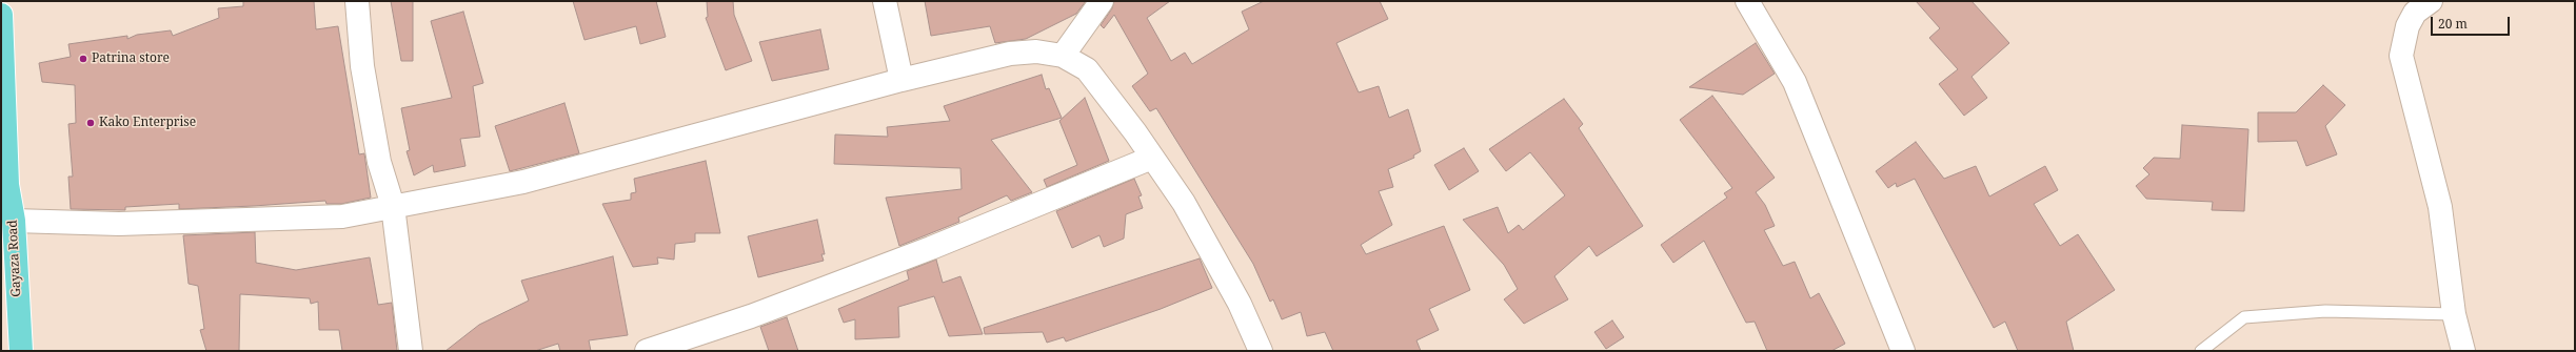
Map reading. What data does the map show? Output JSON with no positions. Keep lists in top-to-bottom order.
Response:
{
  "streets": {
    "main road": ["Gayaza Road"]
  },
  "places": ["Patrina store", "Kako Enterprise"],
  "scale_bar": "20 m"
}
